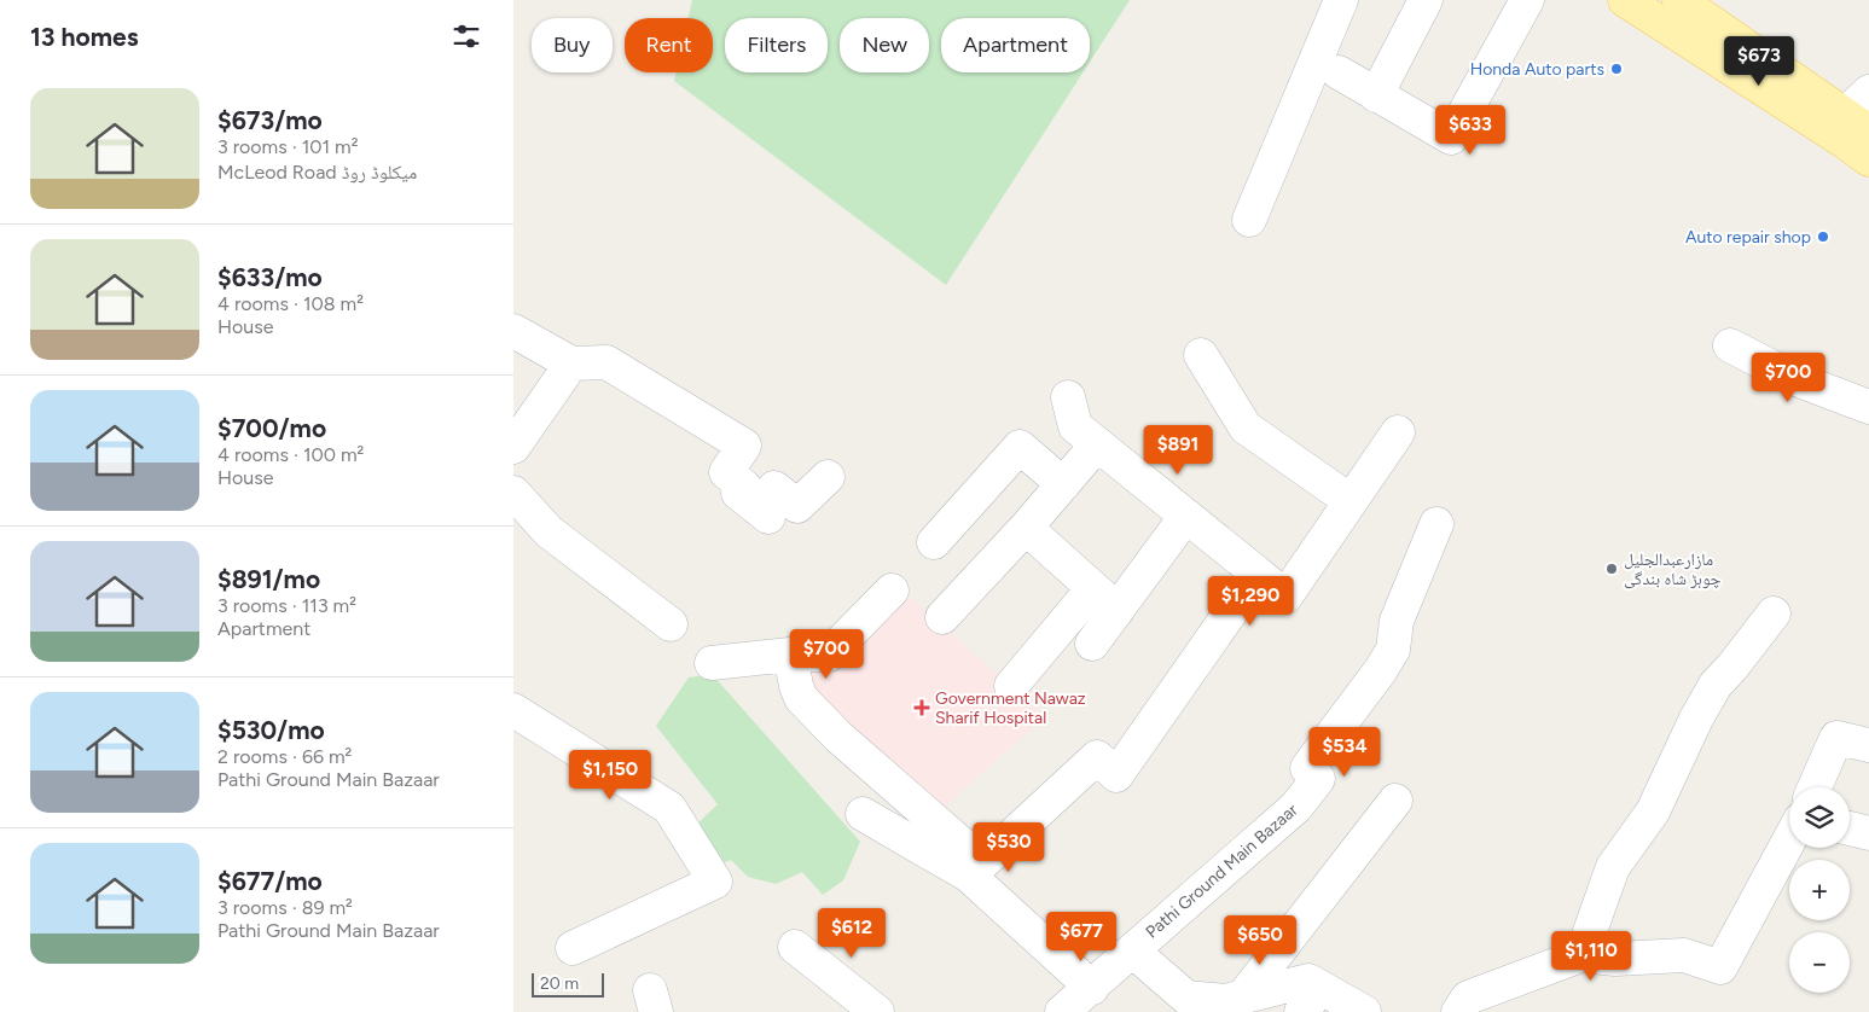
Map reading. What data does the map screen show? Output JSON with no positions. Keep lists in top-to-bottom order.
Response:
{
  "streets": {
    "street": ["Pathi Ground Main Bazaar"]
  },
  "places": {
    "other": ["Honda Auto parts", "Auto repair shop", "مازارعبدالجلیل چوہڑ شاہ بندگی"],
    "health": ["Government Nawaz Sharif Hospital"]
  },
  "scale_bar": "20 m",
  "page": {
    "heading": "13 homes",
    "chip": [
      "Buy",
      "Rent",
      "Filters",
      "New",
      "Apartment"
    ],
    "price": [
      "$673",
      "$633",
      "$700",
      "$891",
      "$1,290",
      "$700",
      "$534",
      "$1,150",
      "$530",
      "$612",
      "$677",
      "$650",
      "$1,110"
    ],
    "list": [
      {
        "name": "$673/mo",
        "note": "3 rooms · 101 m² · McLeod Road میکلوڈ روڈ"
      },
      {
        "name": "$633/mo",
        "note": "4 rooms · 108 m² · House"
      },
      {
        "name": "$700/mo",
        "note": "4 rooms · 100 m² · House"
      },
      {
        "name": "$891/mo",
        "note": "3 rooms · 113 m² · Apartment"
      },
      {
        "name": "$530/mo",
        "note": "2 rooms · 66 m² · Pathi Ground Main Bazaar"
      },
      {
        "name": "$677/mo",
        "note": "3 rooms · 89 m² · Pathi Ground Main Bazaar"
      }
    ],
    "map_buttons": ["+", "−"],
    "scale": "20 m"
  }
}
